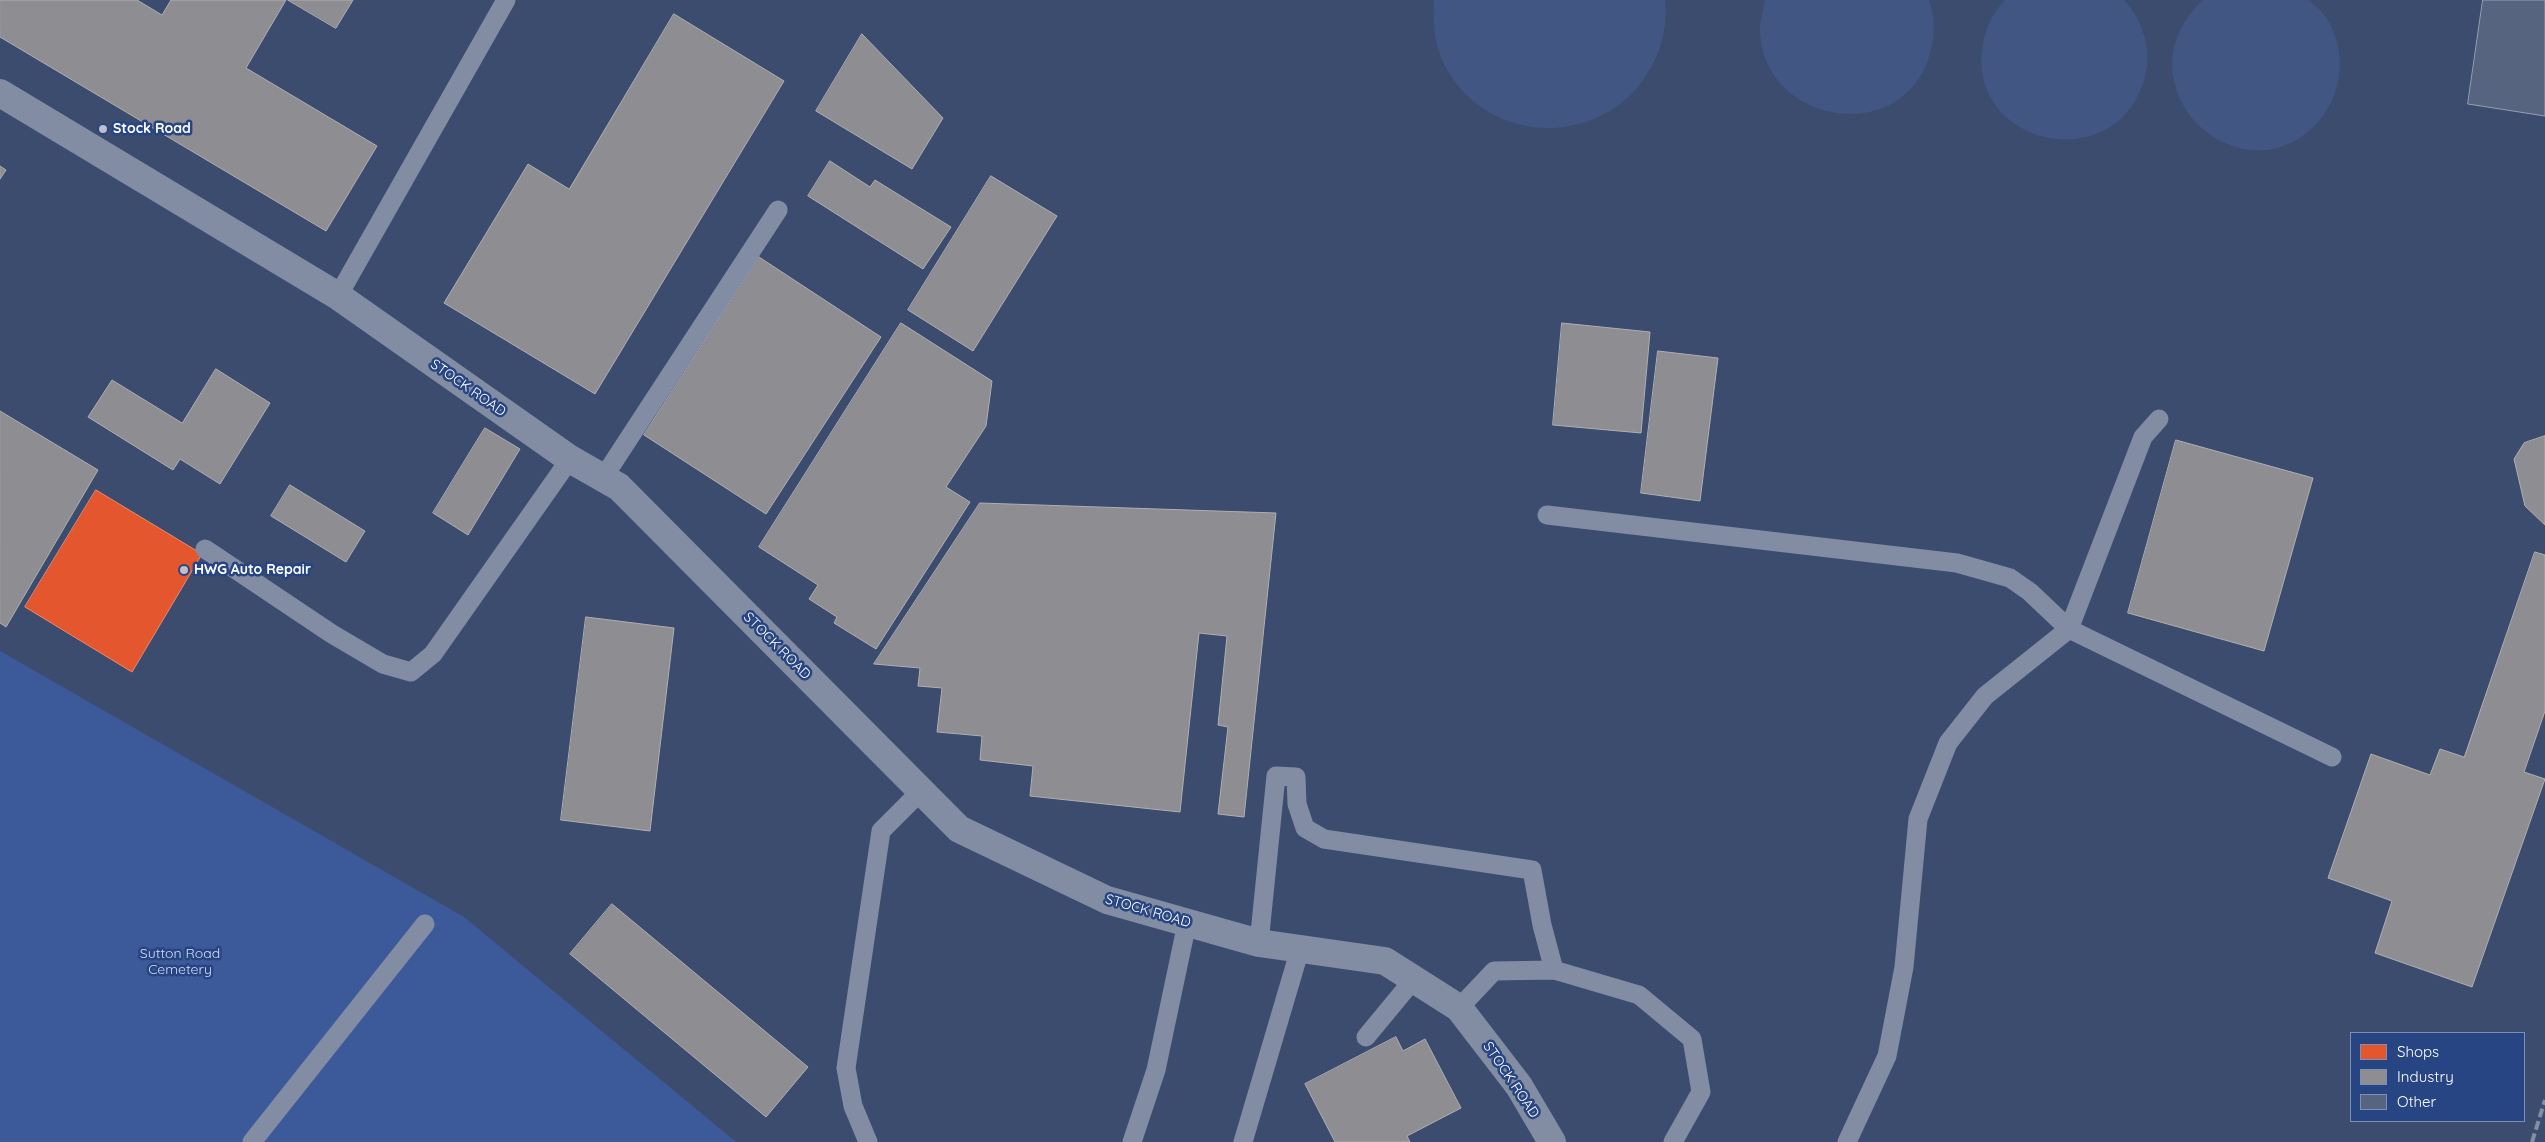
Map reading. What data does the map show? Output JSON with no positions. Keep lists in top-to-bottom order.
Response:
{
  "streets": {
    "street": ["STOCK ROAD"]
  },
  "parks": ["Sutton Road Cemetery"],
  "places": ["Stock Road", "HWG Auto Repair"],
  "legend": ["Shops", "Industry", "Other"]
}
